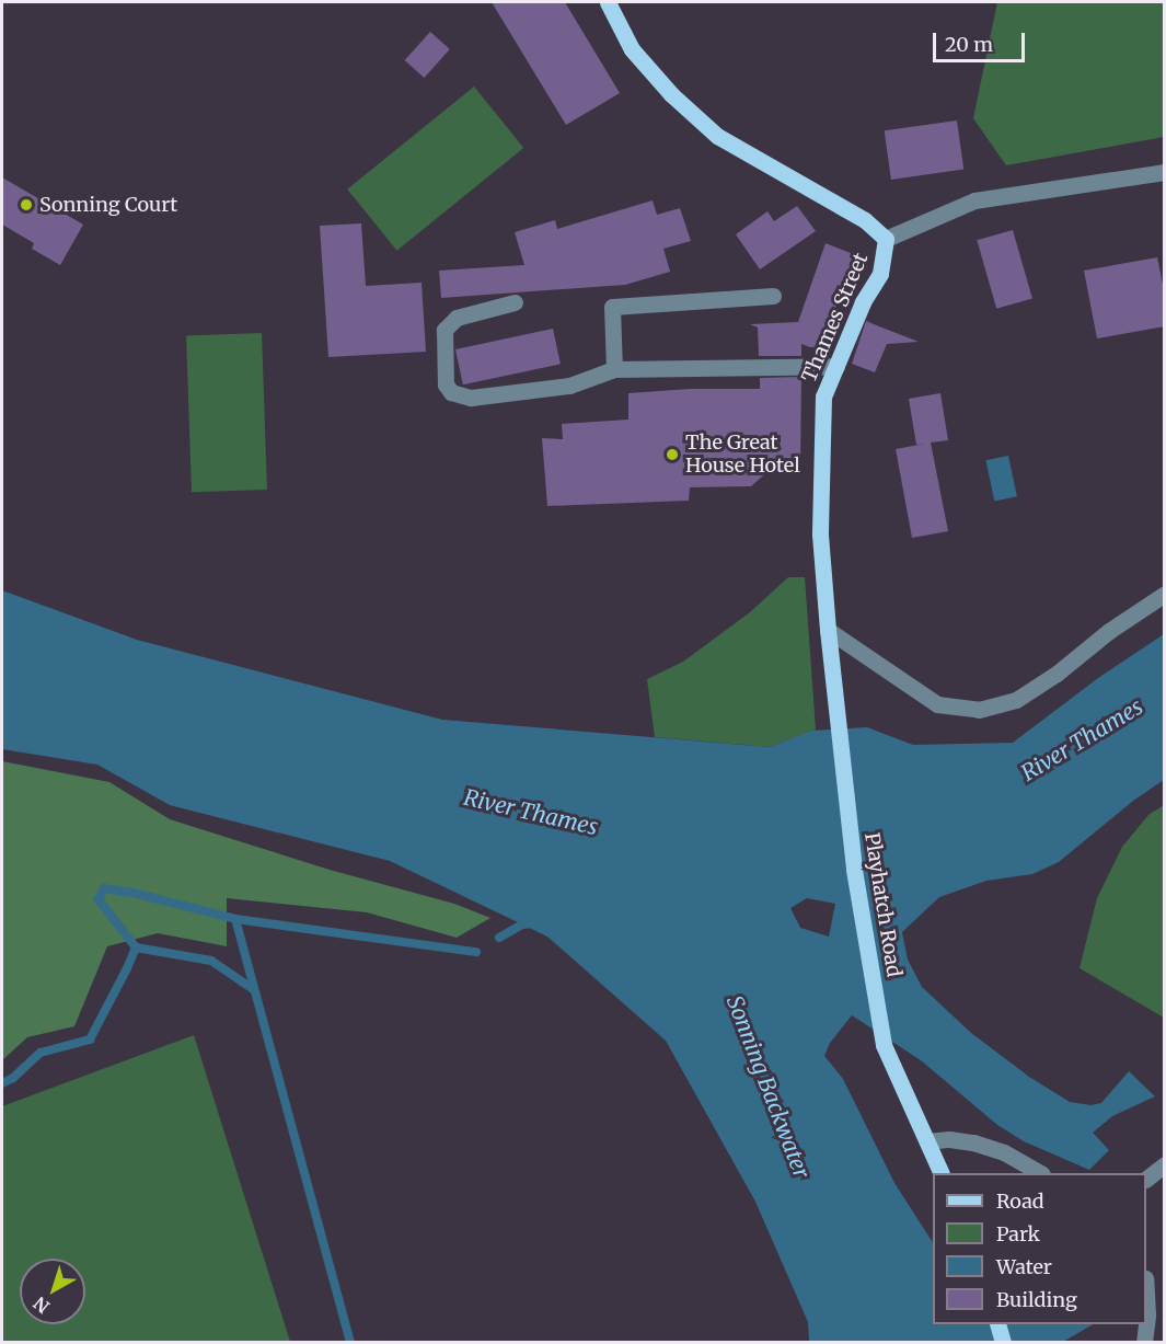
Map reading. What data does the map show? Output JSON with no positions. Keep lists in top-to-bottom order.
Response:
{
  "streets": {
    "main road": ["Thames Street", "Playhatch Road"]
  },
  "crossings": [
    ["Thames Street", "Playhatch Road"]
  ],
  "water": ["River Thames", "Sonning Backwater"],
  "places": ["Sonning Court", "The Great House Hotel"],
  "legend": [
    "Road",
    "Park",
    "Water",
    "Building"
  ],
  "scale_bar": "20 m",
  "north": "bottom left"
}
